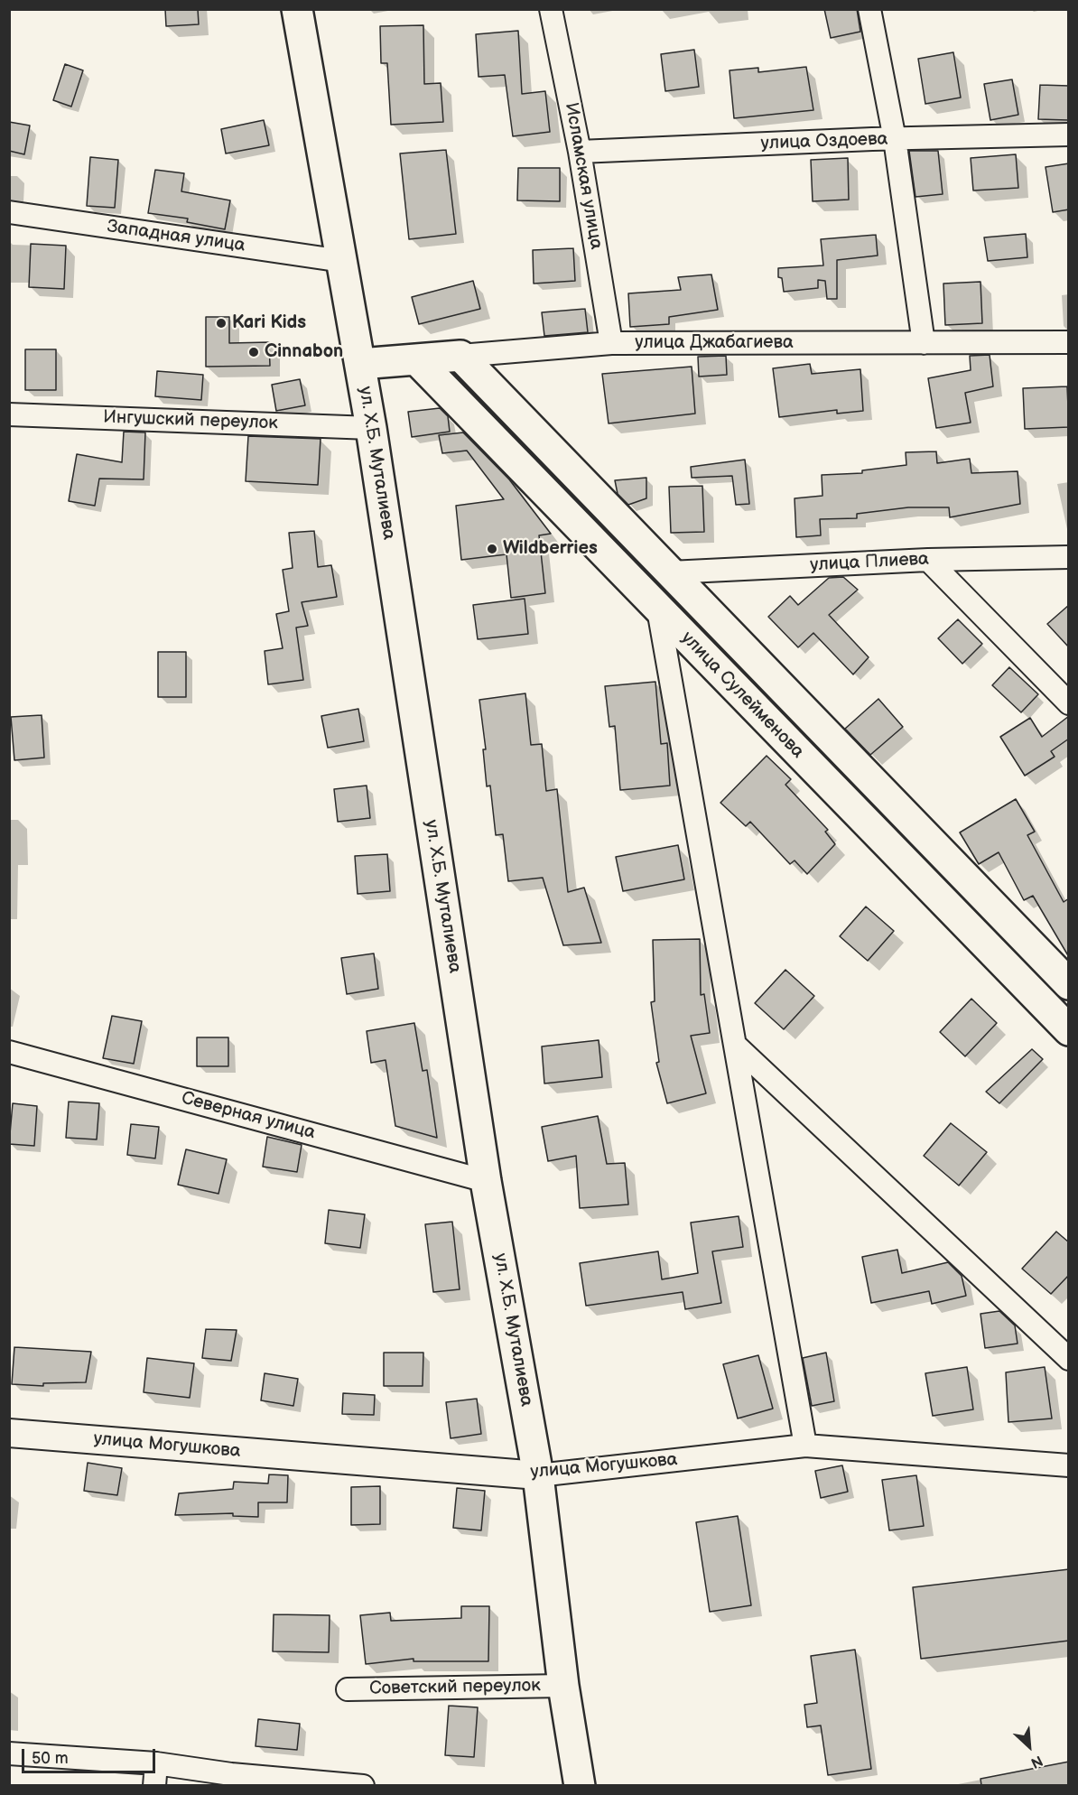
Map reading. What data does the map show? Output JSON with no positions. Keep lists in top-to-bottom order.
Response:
{
  "streets": {
    "main road": ["улица Джабагиева", "ул. Х.Б. Муталиева", "улица Сулейменова"],
    "street": [
      "улица Оздоева",
      "Исламская улица",
      "Западная улица",
      "Ингушский переулок",
      "улица Плиева",
      "Северная улица",
      "улица Могушкова",
      "Советский переулок"
    ]
  },
  "crossings": [
    ["улица Оздоева", "Исламская улица"],
    ["Исламская улица", "улица Джабагиева"],
    ["Западная улица", "ул. Х.Б. Муталиева"],
    ["улица Джабагиева", "ул. Х.Б. Муталиева"],
    ["улица Джабагиева", "улица Сулейменова"],
    ["Ингушский переулок", "ул. Х.Б. Муталиева"],
    ["ул. Х.Б. Муталиева", "Северная улица"],
    ["ул. Х.Б. Муталиева", "улица Могушкова"],
    ["ул. Х.Б. Муталиева", "Советский переулок"],
    ["улица Плиева", "улица Сулейменова"]
  ],
  "places": ["Kari Kids", "Cinnabon", "Wildberries"],
  "scale_bar": "50 m",
  "north": "bottom right"
}
